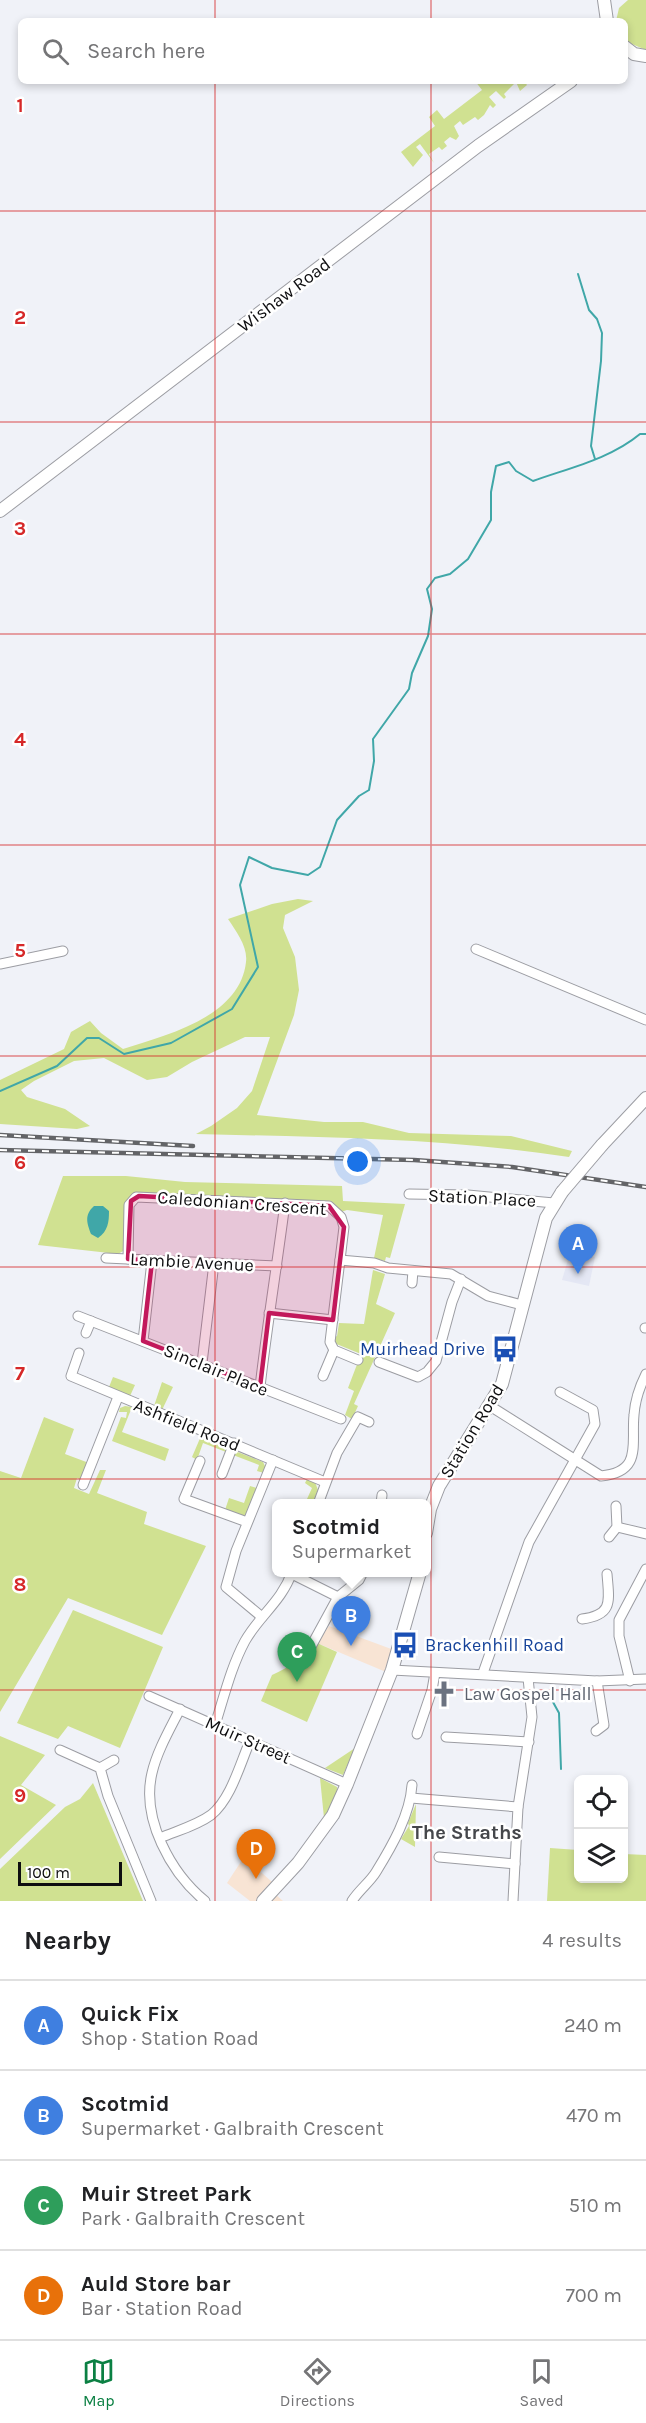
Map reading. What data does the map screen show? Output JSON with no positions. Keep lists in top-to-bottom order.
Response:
{
  "streets": {
    "main road": ["Wishaw Road", "Station Road"],
    "street": [
      "Station Place",
      "Caledonian Crescent",
      "Lambie Avenue",
      "Sinclair Place",
      "Ashfield Road",
      "Muir Street"
    ]
  },
  "crossings": [
    ["Station Place", "Station Road"],
    ["Caledonian Crescent", "Lambie Avenue"]
  ],
  "districts": ["The Straths"],
  "places": {
    "bus stop": ["Muirhead Drive", "Brackenhill Road"],
    "church": ["Law Gospel Hall"]
  },
  "scale_bar": "100 m",
  "page": {
    "search": "Search here",
    "pins": [
      "A",
      "B",
      "C",
      "D"
    ],
    "popup": ["Scotmid", "Supermarket"],
    "scale": "100 m",
    "heading": ["Nearby", "4 results"],
    "list": [
      {
        "mark": "A",
        "name": "Quick Fix",
        "note": "Shop · Station Road",
        "value": "240 m"
      },
      {
        "mark": "B",
        "name": "Scotmid",
        "note": "Supermarket · Galbraith Crescent",
        "value": "470 m"
      },
      {
        "mark": "C",
        "name": "Muir Street Park",
        "note": "Park · Galbraith Crescent",
        "value": "510 m"
      },
      {
        "mark": "D",
        "name": "Auld Store bar",
        "note": "Bar · Station Road",
        "value": "700 m"
      }
    ],
    "nav": ["Map", "Directions", "Saved"]
  },
  "grid": {
    "rows": [
      "1",
      "2",
      "3",
      "4",
      "5",
      "6",
      "7",
      "8",
      "9"
    ]
  }
}
